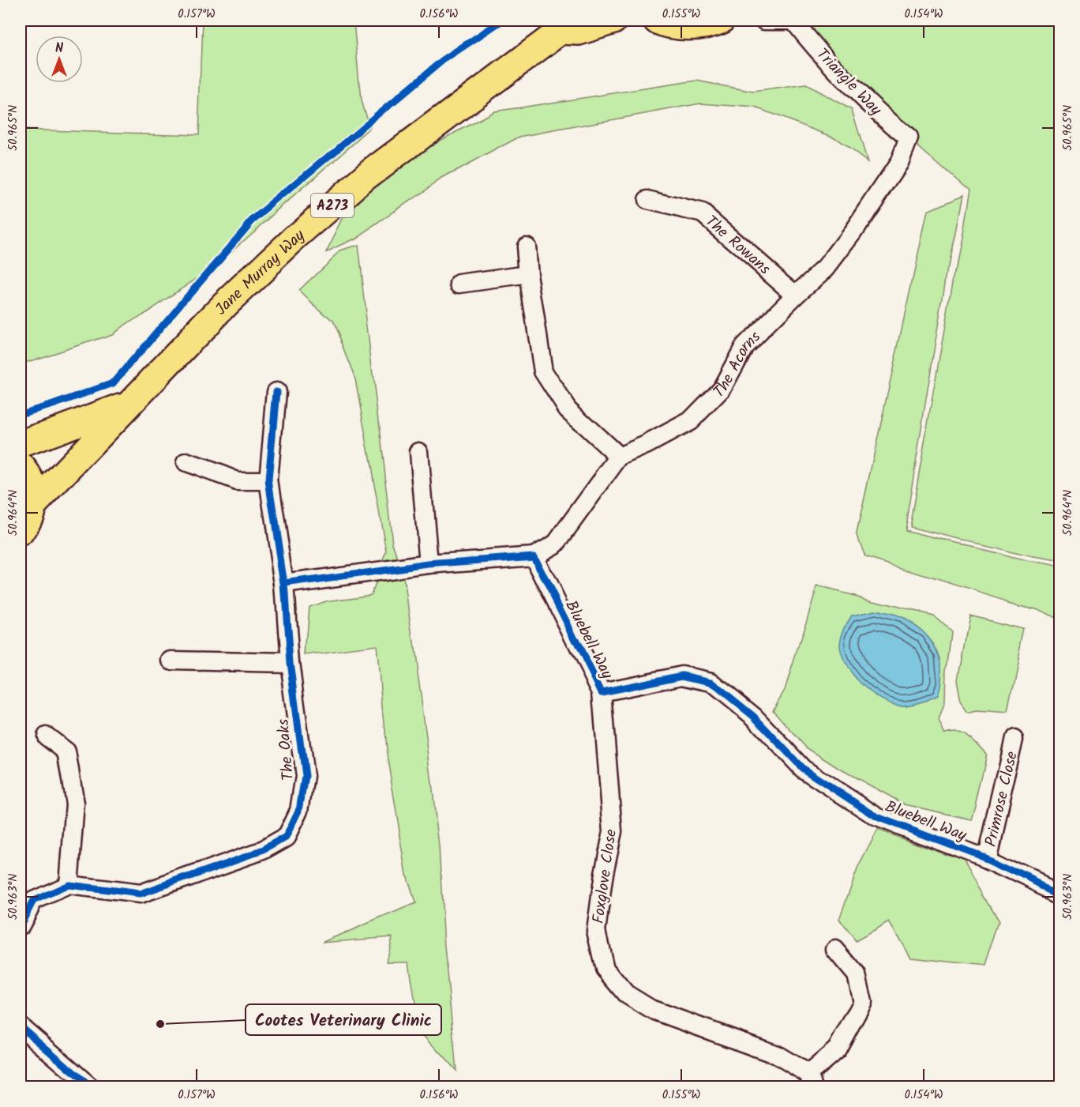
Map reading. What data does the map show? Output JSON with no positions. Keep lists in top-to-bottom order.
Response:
{
  "streets": {
    "main road": ["A273", "Jane Murray Way"],
    "street": [
      "Triangle Way",
      "The Rowans",
      "The Acorns",
      "Bluebell Way",
      "The Oaks",
      "Primrose Close",
      "Foxglove Close"
    ]
  },
  "crossings": [
    ["Triangle Way", "The Acorns"],
    ["A273", "Jane Murray Way"],
    ["The Rowans", "The Acorns"],
    ["Bluebell Way", "Primrose Close"],
    ["Bluebell Way", "Foxglove Close"]
  ],
  "places": ["Cootes Veterinary Clinic"],
  "north": "top",
  "coordinates": [
    "0.157°W",
    "0.156°W",
    "0.155°W",
    "0.154°W",
    "50.965°N",
    "50.964°N",
    "50.963°N"
  ]
}
